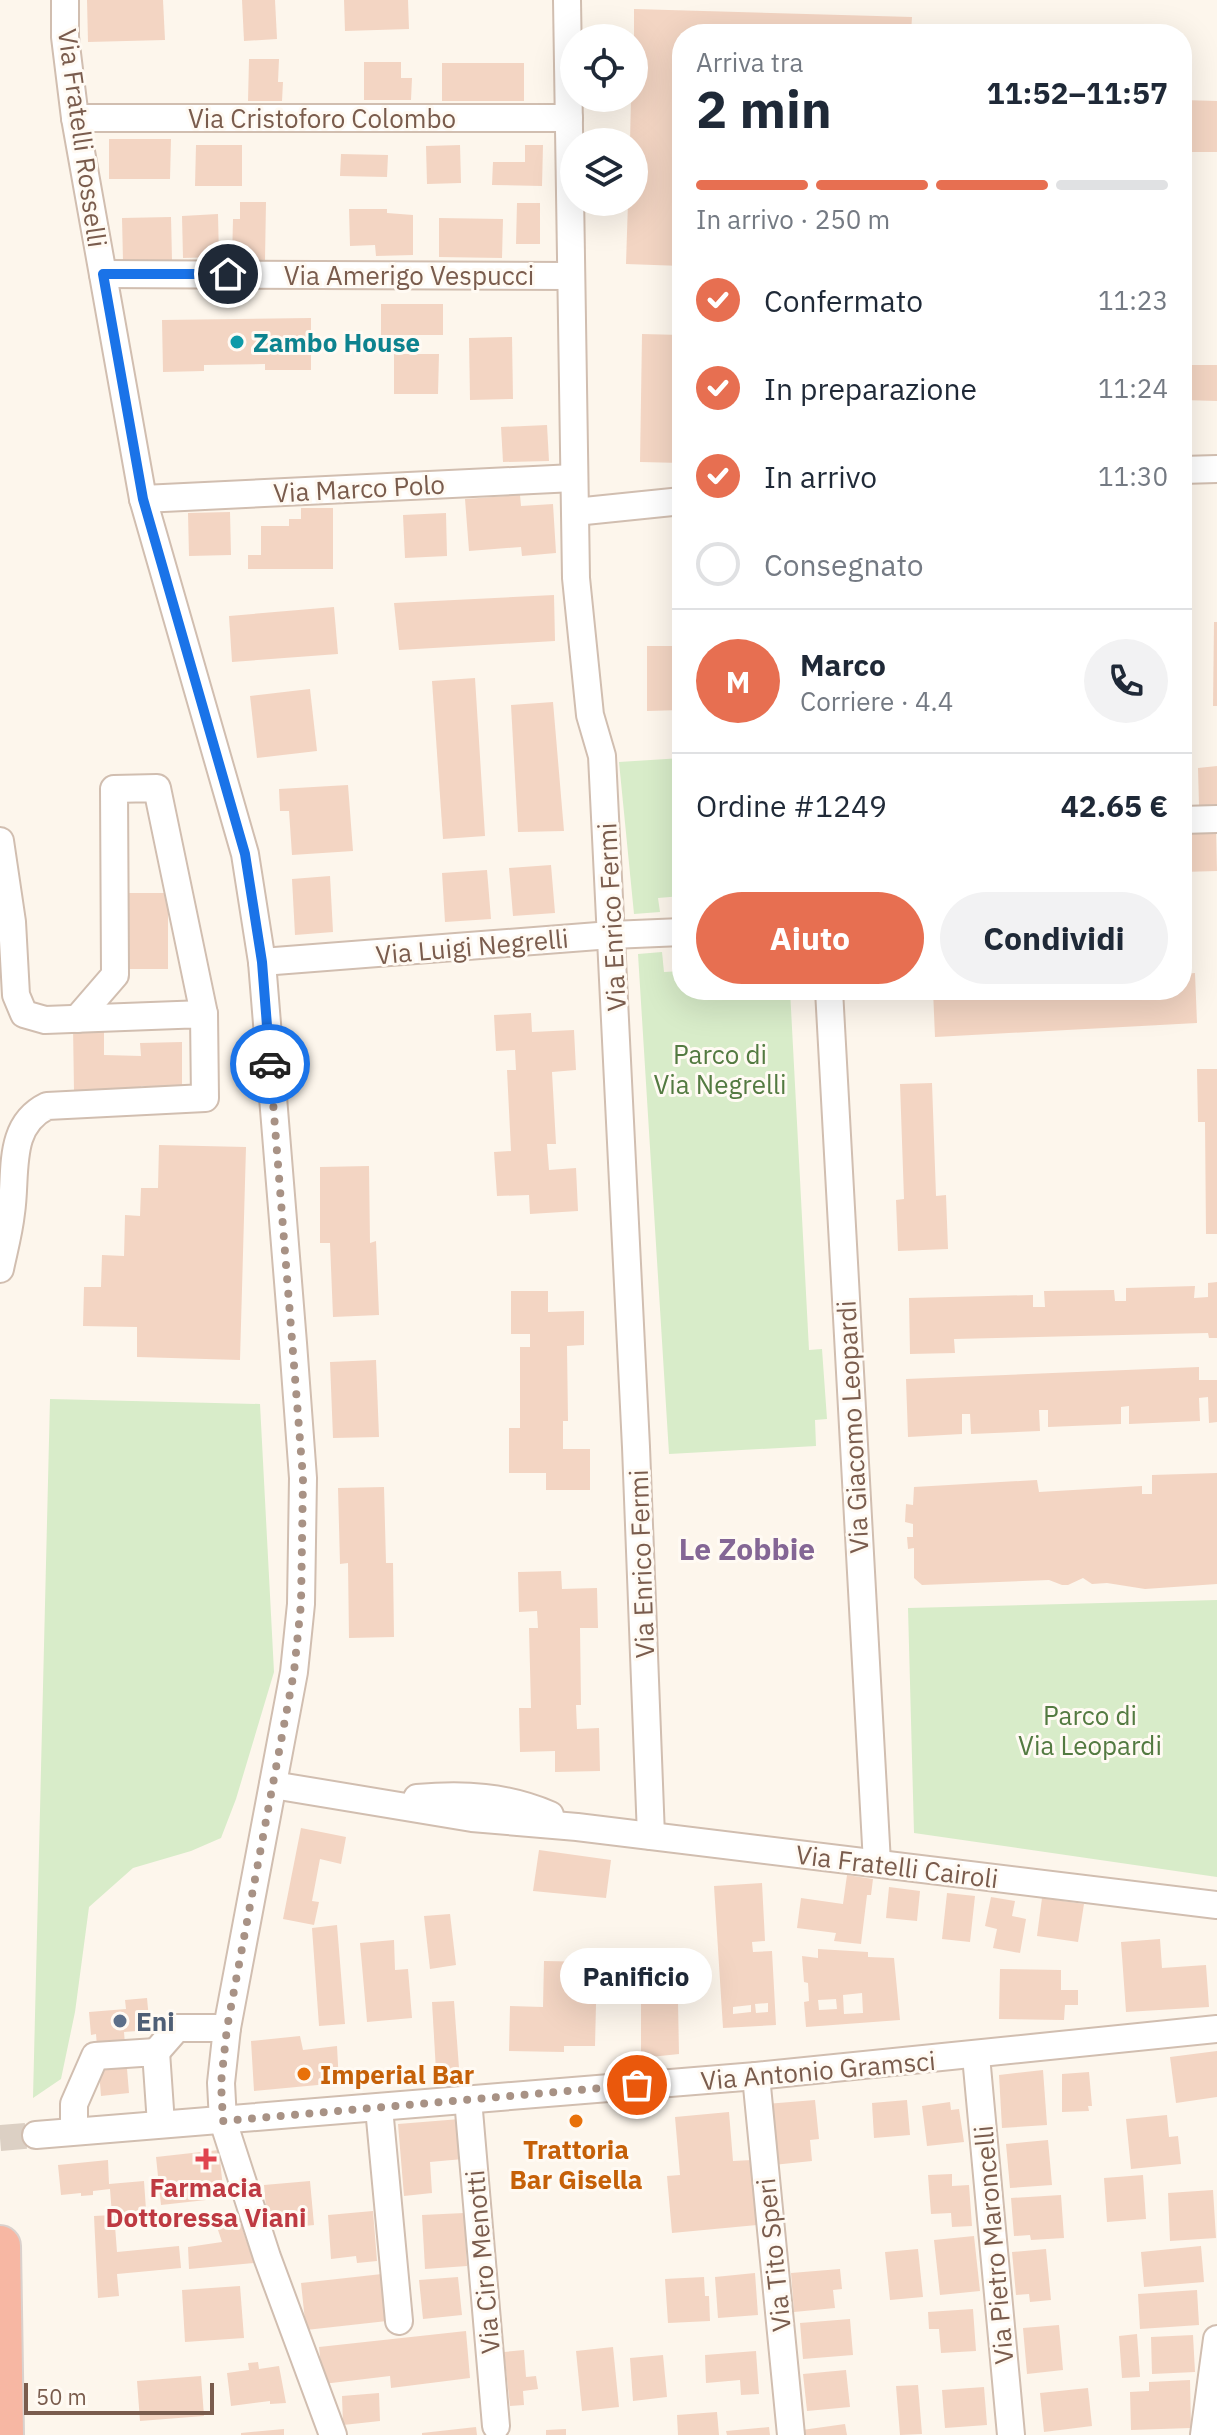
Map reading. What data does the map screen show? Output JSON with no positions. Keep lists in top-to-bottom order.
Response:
{
  "streets": {
    "street": [
      "Via Cristoforo Colombo",
      "Via Fratelli Rosselli",
      "Via Amerigo Vespucci",
      "Via Marco Polo",
      "Via Enrico Fermi",
      "Via Luigi Negrelli",
      "Via Giacomo Leopardi",
      "Via Fratelli Cairoli",
      "Via Antonio Gramsci",
      "Via Pietro Maroncelli",
      "Via Tito Speri",
      "Via Ciro Menotti"
    ]
  },
  "crossings": [
    ["Via Cristoforo Colombo", "Via Fratelli Rosselli"],
    ["Via Cristoforo Colombo", "Via Enrico Fermi"],
    ["Via Fratelli Rosselli", "Via Amerigo Vespucci"],
    ["Via Fratelli Rosselli", "Via Marco Polo"],
    ["Via Fratelli Rosselli", "Via Luigi Negrelli"],
    ["Via Fratelli Rosselli", "Via Fratelli Cairoli"],
    ["Via Fratelli Rosselli", "Via Antonio Gramsci"],
    ["Via Amerigo Vespucci", "Via Enrico Fermi"],
    ["Via Marco Polo", "Via Enrico Fermi"],
    ["Via Enrico Fermi", "Via Luigi Negrelli"],
    ["Via Enrico Fermi", "Via Fratelli Cairoli"],
    ["Via Giacomo Leopardi", "Via Fratelli Cairoli"],
    ["Via Antonio Gramsci", "Via Pietro Maroncelli"],
    ["Via Antonio Gramsci", "Via Tito Speri"],
    ["Via Antonio Gramsci", "Via Ciro Menotti"]
  ],
  "districts": ["Le Zobbie"],
  "parks": ["Parco di Via Negrelli", "Parco di Via Leopardi"],
  "places": {
    "other": [
      "Zambo House",
      "Eni",
      "Imperial Bar",
      "Panificio",
      "Trattoria Bar Gisella"
    ],
    "health": ["Farmacia Dottoressa Viani"]
  },
  "scale_bar": "50 m",
  "page": {
    "heading": ["2 min", "Arriva tra", "11:52–11:57"],
    "panel": [
      "Marco",
      "Corriere · 4.4",
      "Ordine #1249",
      "42.65 €"
    ],
    "bar": "In arrivo · 250 m",
    "list": [
      ["Confermato", "11:23"],
      ["In preparazione", "11:24"],
      ["In arrivo", "11:30"],
      "Consegnato"
    ],
    "round": "M",
    "buttons": ["Aiuto", "Condividi"],
    "bubble": "Panificio",
    "scale": "50 m"
  }
}
